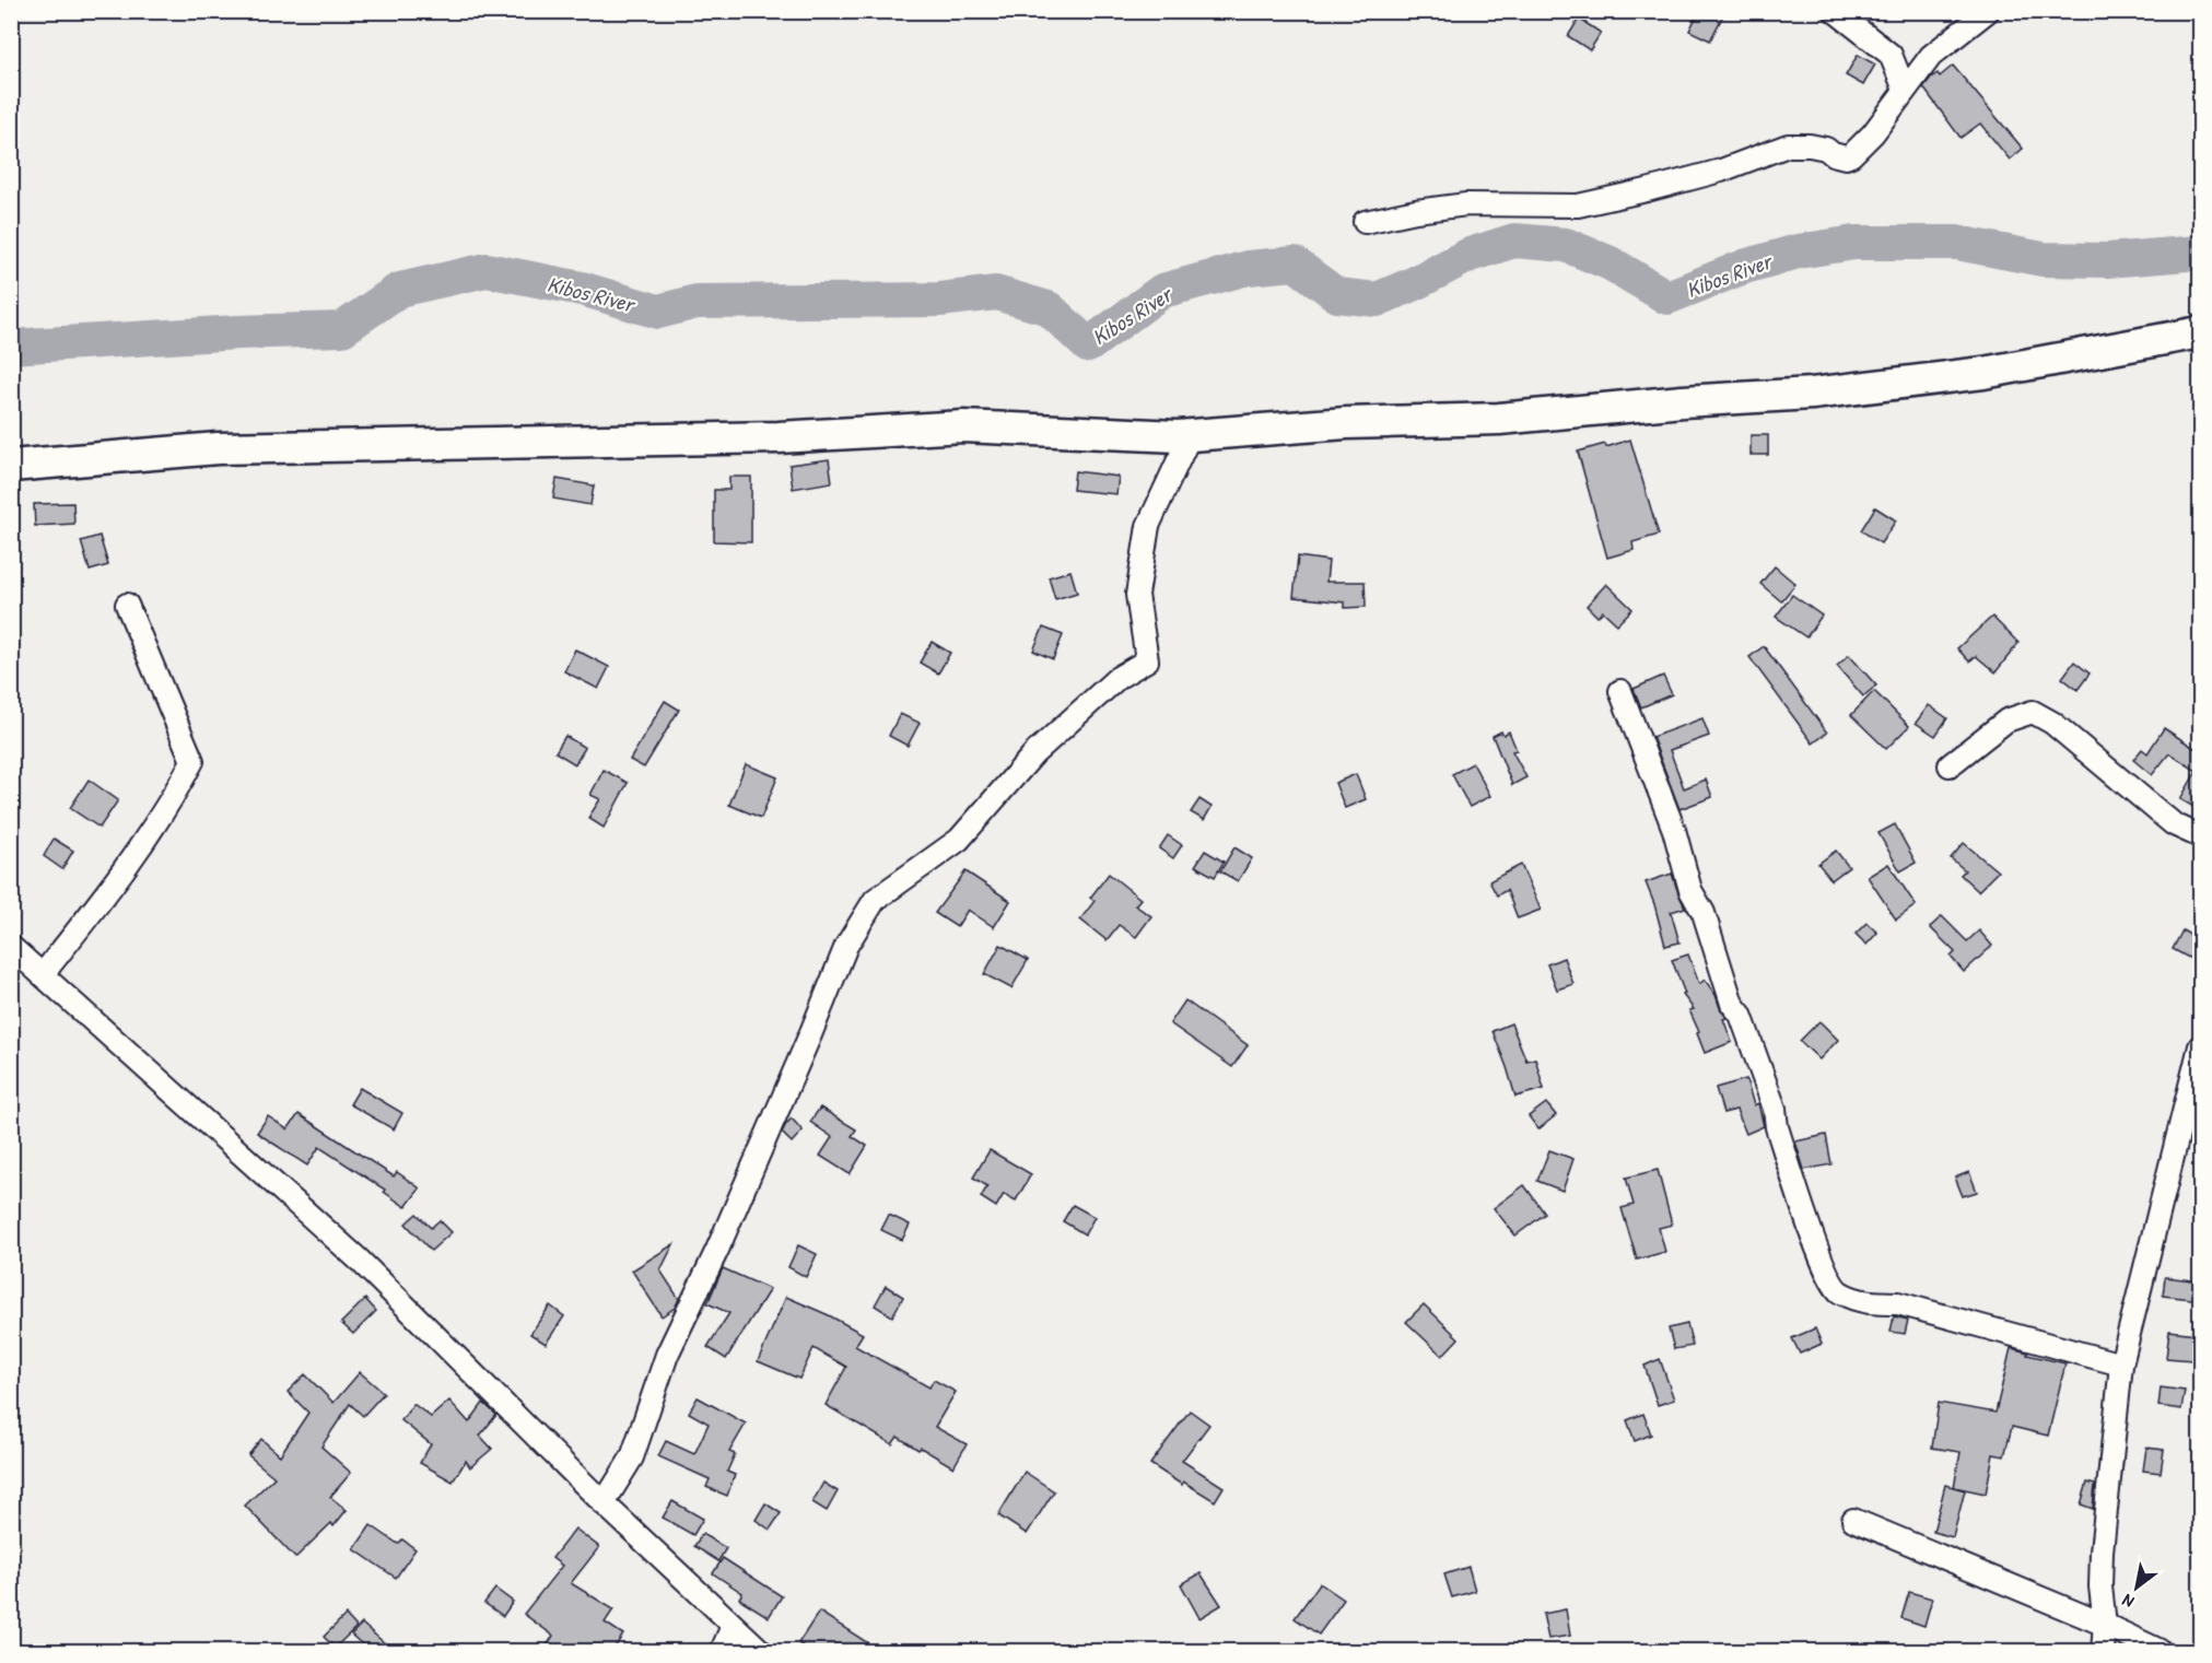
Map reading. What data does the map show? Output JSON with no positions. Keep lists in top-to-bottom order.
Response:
{
  "water": ["Kibos River"],
  "north": "bottom left"
}
